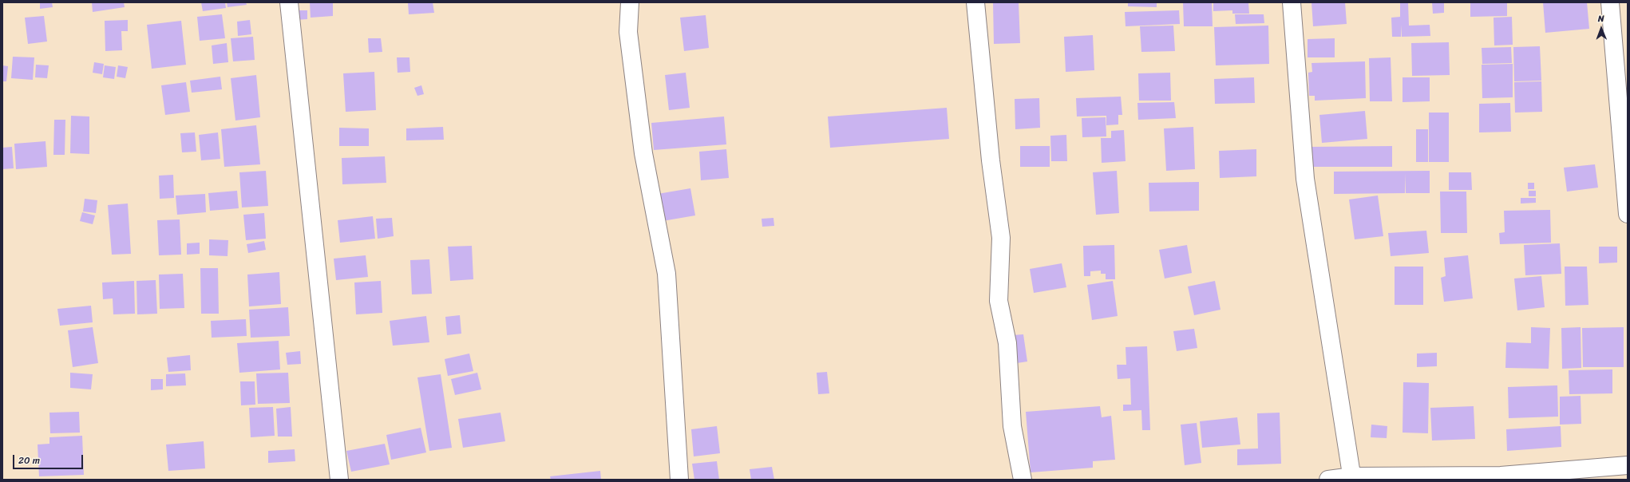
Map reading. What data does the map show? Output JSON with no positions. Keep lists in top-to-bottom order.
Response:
{
  "scale_bar": "20 m",
  "north": "top"
}
